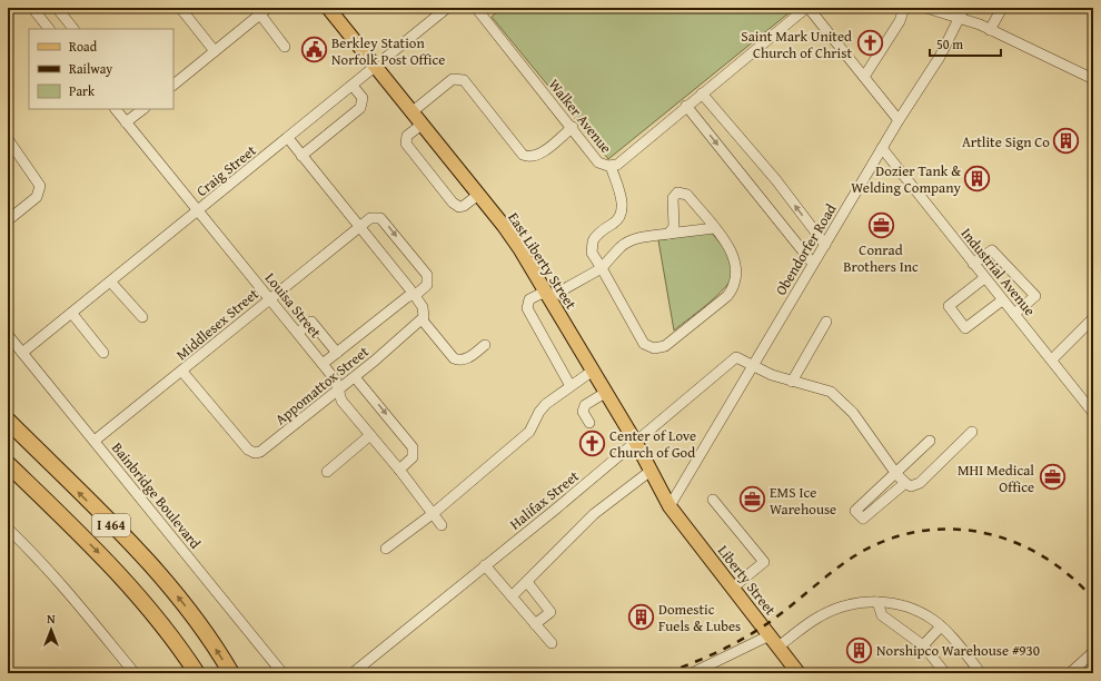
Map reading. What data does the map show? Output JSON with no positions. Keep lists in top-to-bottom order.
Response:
{
  "streets": {
    "highway": ["I 464"],
    "main road": ["East Liberty Street", "Liberty Street"],
    "street": [
      "Walker Avenue",
      "Craig Street",
      "Obendorfer Road",
      "Industrial Avenue",
      "Louisa Street",
      "Middlesex Street",
      "Appomattox Street",
      "Bainbridge Boulevard",
      "Halifax Street"
    ]
  },
  "crossings": [
    ["Craig Street", "East Liberty Street"],
    ["Craig Street", "Louisa Street"],
    ["Craig Street", "Bainbridge Boulevard"],
    ["Obendorfer Road", "East Liberty Street"],
    ["Obendorfer Road", "Industrial Avenue"],
    ["Obendorfer Road", "Halifax Street"],
    ["Obendorfer Road", "Liberty Street"],
    ["East Liberty Street", "Halifax Street"],
    ["East Liberty Street", "Liberty Street"],
    ["Louisa Street", "Middlesex Street"],
    ["Louisa Street", "Appomattox Street"],
    ["Middlesex Street", "Appomattox Street"],
    ["Middlesex Street", "Bainbridge Boulevard"]
  ],
  "places": {
    "church": ["Saint Mark United Church of Christ", "Center of Love Church of God"],
    "public building": ["Berkley Station Norfolk Post Office"],
    "building": [
      "Artlite Sign Co",
      "Dozier Tank & Welding Company",
      "Domestic Fuels & Lubes",
      "Norshipco Warehouse #930"
    ],
    "office": ["Conrad Brothers Inc", "MHI Medical Office", "EMS Ice Warehouse"]
  },
  "legend": ["Road", "Railway", "Park"],
  "scale_bar": "50 m",
  "north": "top"
}
